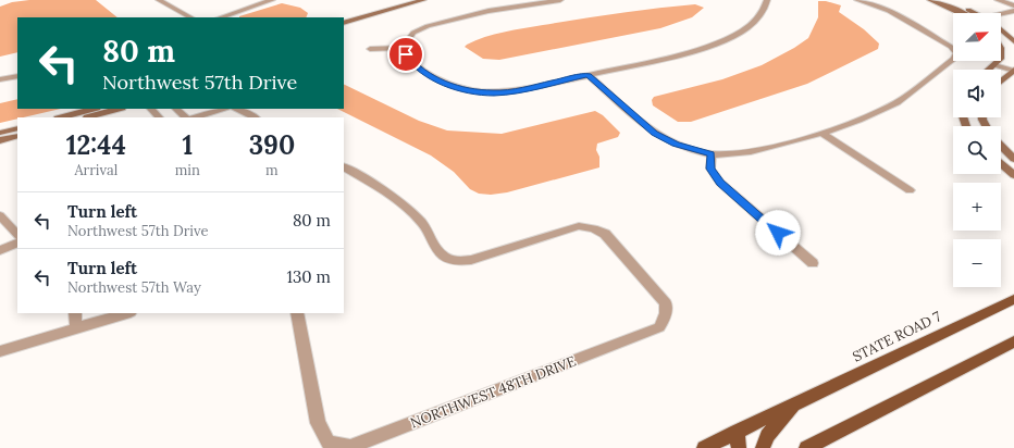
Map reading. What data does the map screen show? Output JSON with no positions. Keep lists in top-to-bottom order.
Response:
{
  "streets": {
    "main road": ["STATE ROAD 7"],
    "street": ["NORTHWEST 48TH DRIVE"]
  },
  "north": "top right",
  "page": {
    "map_buttons": ["+", "−"],
    "turn": ["80 m", "Northwest 57th Drive"],
    "eta": [
      "12:44",
      "Arrival",
      "1",
      "min",
      "390",
      "m"
    ],
    "list": [
      {
        "name": "Turn left",
        "note": "Northwest 57th Drive",
        "value": "80 m"
      },
      {
        "name": "Turn left",
        "note": "Northwest 57th Way",
        "value": "130 m"
      }
    ]
  }
}
